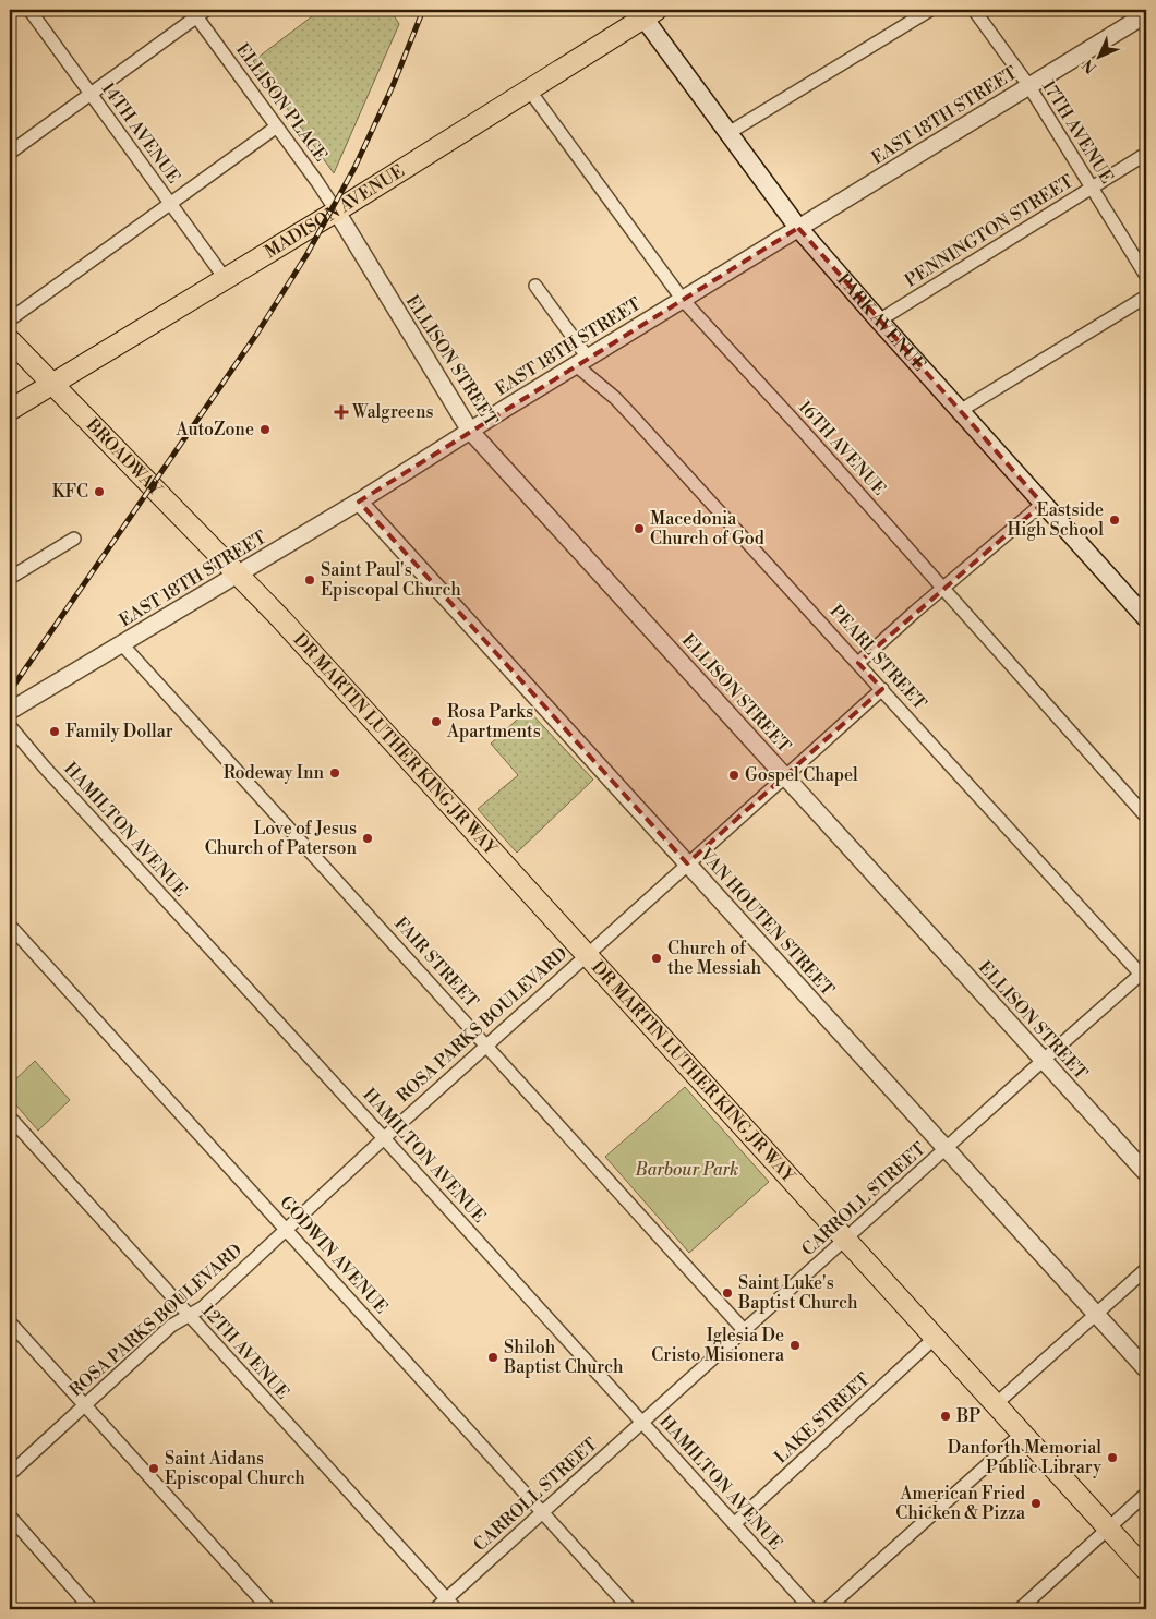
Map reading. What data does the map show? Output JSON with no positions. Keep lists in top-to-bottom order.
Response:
{
  "streets": {
    "main road": [
      "MADISON AVENUE",
      "PARK AVENUE",
      "BROADWAY",
      "DR MARTIN LUTHER KING JR WAY"
    ],
    "street": [
      "ELLISON PLACE",
      "EAST 18TH STREET",
      "17TH AVENUE",
      "14TH AVENUE",
      "PENNINGTON STREET",
      "ELLISON STREET",
      "16TH AVENUE",
      "PEARL STREET",
      "HAMILTON AVENUE",
      "VAN HOUTEN STREET",
      "FAIR STREET",
      "ROSA PARKS BOULEVARD",
      "CARROLL STREET",
      "GODWIN AVENUE",
      "12TH AVENUE",
      "LAKE STREET"
    ]
  },
  "crossings": [
    ["ELLISON PLACE", "MADISON AVENUE"],
    ["ELLISON PLACE", "ELLISON STREET"],
    ["EAST 18TH STREET", "17TH AVENUE"],
    ["EAST 18TH STREET", "PARK AVENUE"],
    ["EAST 18TH STREET", "ELLISON STREET"],
    ["EAST 18TH STREET", "16TH AVENUE"],
    ["EAST 18TH STREET", "BROADWAY"],
    ["EAST 18TH STREET", "PEARL STREET"],
    ["EAST 18TH STREET", "DR MARTIN LUTHER KING JR WAY"],
    ["EAST 18TH STREET", "VAN HOUTEN STREET"],
    ["EAST 18TH STREET", "FAIR STREET"],
    ["17TH AVENUE", "PENNINGTON STREET"],
    ["14TH AVENUE", "MADISON AVENUE"],
    ["MADISON AVENUE", "PARK AVENUE"],
    ["MADISON AVENUE", "ELLISON STREET"],
    ["MADISON AVENUE", "16TH AVENUE"],
    ["MADISON AVENUE", "BROADWAY"],
    ["PENNINGTON STREET", "PARK AVENUE"],
    ["ELLISON STREET", "ROSA PARKS BOULEVARD"],
    ["ELLISON STREET", "CARROLL STREET"],
    ["BROADWAY", "DR MARTIN LUTHER KING JR WAY"],
    ["PEARL STREET", "ROSA PARKS BOULEVARD"],
    ["PEARL STREET", "CARROLL STREET"],
    ["DR MARTIN LUTHER KING JR WAY", "ROSA PARKS BOULEVARD"],
    ["DR MARTIN LUTHER KING JR WAY", "CARROLL STREET"],
    ["DR MARTIN LUTHER KING JR WAY", "LAKE STREET"],
    ["HAMILTON AVENUE", "ROSA PARKS BOULEVARD"],
    ["HAMILTON AVENUE", "CARROLL STREET"],
    ["HAMILTON AVENUE", "LAKE STREET"],
    ["VAN HOUTEN STREET", "ROSA PARKS BOULEVARD"],
    ["VAN HOUTEN STREET", "CARROLL STREET"],
    ["FAIR STREET", "ROSA PARKS BOULEVARD"],
    ["FAIR STREET", "CARROLL STREET"],
    ["ROSA PARKS BOULEVARD", "GODWIN AVENUE"],
    ["ROSA PARKS BOULEVARD", "12TH AVENUE"],
    ["CARROLL STREET", "GODWIN AVENUE"],
    ["CARROLL STREET", "12TH AVENUE"]
  ],
  "parks": ["Barbour Park"],
  "places": {
    "health": ["Walgreens"],
    "other": [
      "AutoZone",
      "KFC",
      "Eastside High School",
      "Macedonia Church of God",
      "Saint Paul's Episcopal Church",
      "Rosa Parks Apartments",
      "Family Dollar",
      "Rodeway Inn",
      "Gospel Chapel",
      "Love of Jesus Church of Paterson",
      "Church of the Messiah",
      "Saint Luke's Baptist Church",
      "Iglesia De Cristo Misionera",
      "Shiloh Baptist Church",
      "BP",
      "Danforth Memorial Public Library",
      "Saint Aidans Episcopal Church",
      "American Fried Chicken & Pizza"
    ]
  },
  "north": "bottom left"
}
